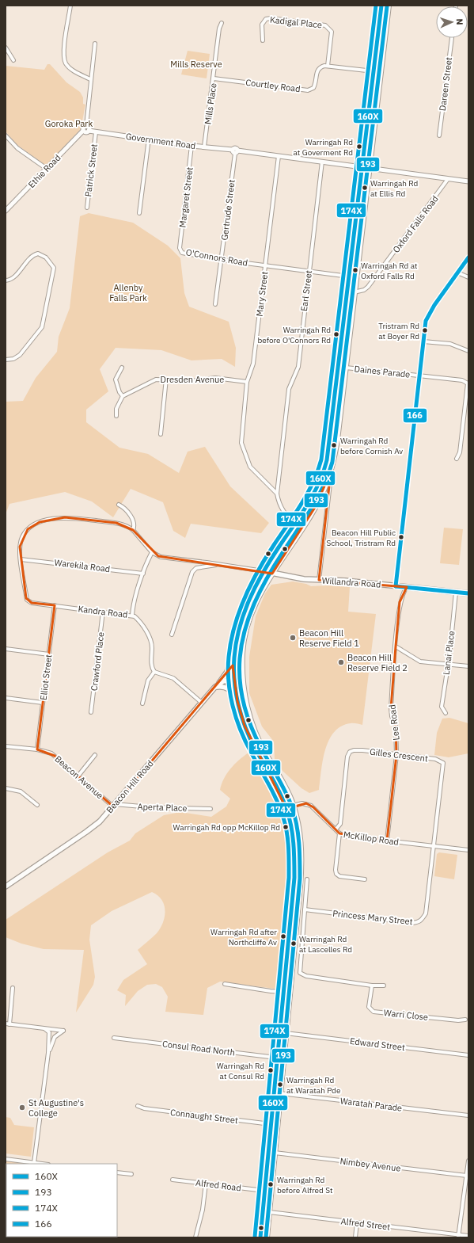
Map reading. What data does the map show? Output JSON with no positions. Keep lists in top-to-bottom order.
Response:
{
  "streets": {
    "highway": ["McKillop Road", "Consul Road North", "Waratah Parade"],
    "main road": ["Willandra Road", "Beacon Hill Road"],
    "street": [
      "Kadigal Place",
      "Dareen Street",
      "Courtley Road",
      "Mills Place",
      "Government Road",
      "Patrick Street",
      "Ethie Road",
      "Margaret Street",
      "Gertrude Street",
      "Oxford Falls Road",
      "O'Connors Road",
      "Earl Street",
      "Mary Street",
      "Daines Parade",
      "Dresden Avenue",
      "Warekila Road",
      "Kandra Road",
      "Lanai Place",
      "Crawford Place",
      "Elliot Street",
      "Lee Road",
      "Gilles Crescent",
      "Beacon Avenue",
      "Aperta Place",
      "Princess Mary Street",
      "Warri Close",
      "Edward Street",
      "Connaught Street",
      "Nimbey Avenue",
      "Alfred Road",
      "Alfred Street"
    ]
  },
  "crossings": [
    ["Kadigal Place", "Courtley Road"],
    ["Courtley Road", "Mills Place"],
    ["Mills Place", "Government Road"],
    ["Government Road", "Patrick Street"],
    ["Government Road", "Ethie Road"],
    ["Government Road", "Margaret Street"],
    ["Government Road", "Gertrude Street"],
    ["Government Road", "Oxford Falls Road"],
    ["Government Road", "Earl Street"],
    ["Government Road", "Mary Street"],
    ["Margaret Street", "O'Connors Road"],
    ["Gertrude Street", "O'Connors Road"],
    ["O'Connors Road", "Earl Street"],
    ["O'Connors Road", "Mary Street"],
    ["Earl Street", "Mary Street"],
    ["Mary Street", "Dresden Avenue"],
    ["Warekila Road", "Kandra Road"],
    ["Willandra Road", "Lanai Place"],
    ["Willandra Road", "Lee Road"],
    ["Kandra Road", "Crawford Place"],
    ["Kandra Road", "Elliot Street"],
    ["Elliot Street", "Beacon Avenue"],
    ["Lee Road", "Gilles Crescent"],
    ["Lee Road", "McKillop Road"],
    ["Gilles Crescent", "McKillop Road"],
    ["Gilles Crescent", "Princess Mary Street"],
    ["Beacon Avenue", "Beacon Hill Road"],
    ["Beacon Avenue", "Aperta Place"],
    ["Beacon Hill Road", "Aperta Place"],
    ["McKillop Road", "Princess Mary Street"]
  ],
  "parks": ["Mills Reserve", "Goroka Park", "Allenby Falls Park"],
  "places": [
    "Warringah Rd at Goverment Rd",
    "Warringah Rd at Ellis Rd",
    "Warringah Rd at Oxford Falls Rd",
    "Tristram Rd at Boyer Rd",
    "Warringah Rd before O'Connors Rd",
    "Warringah Rd before Cornish Av",
    "Beacon Hill Public School, Tristram Rd",
    "Beacon Hill Reserve Field 1",
    "Beacon Hill Reserve Field 2",
    "Warringah Rd opp McKillop Rd",
    "Warringah Rd after Northcliffe Av",
    "Warringah Rd at Lascelles Rd",
    "Warringah Rd at Consul Rd",
    "Warringah Rd at Waratah Pde",
    "St Augustine's College",
    "Warringah Rd before Alfred St"
  ],
  "lines": [
    "transit line 160X",
    "transit line 174X",
    "transit line 193",
    "transit line 166"
  ],
  "legend": [
    "160X",
    "193",
    "174X",
    "166"
  ],
  "north": "right"
}
